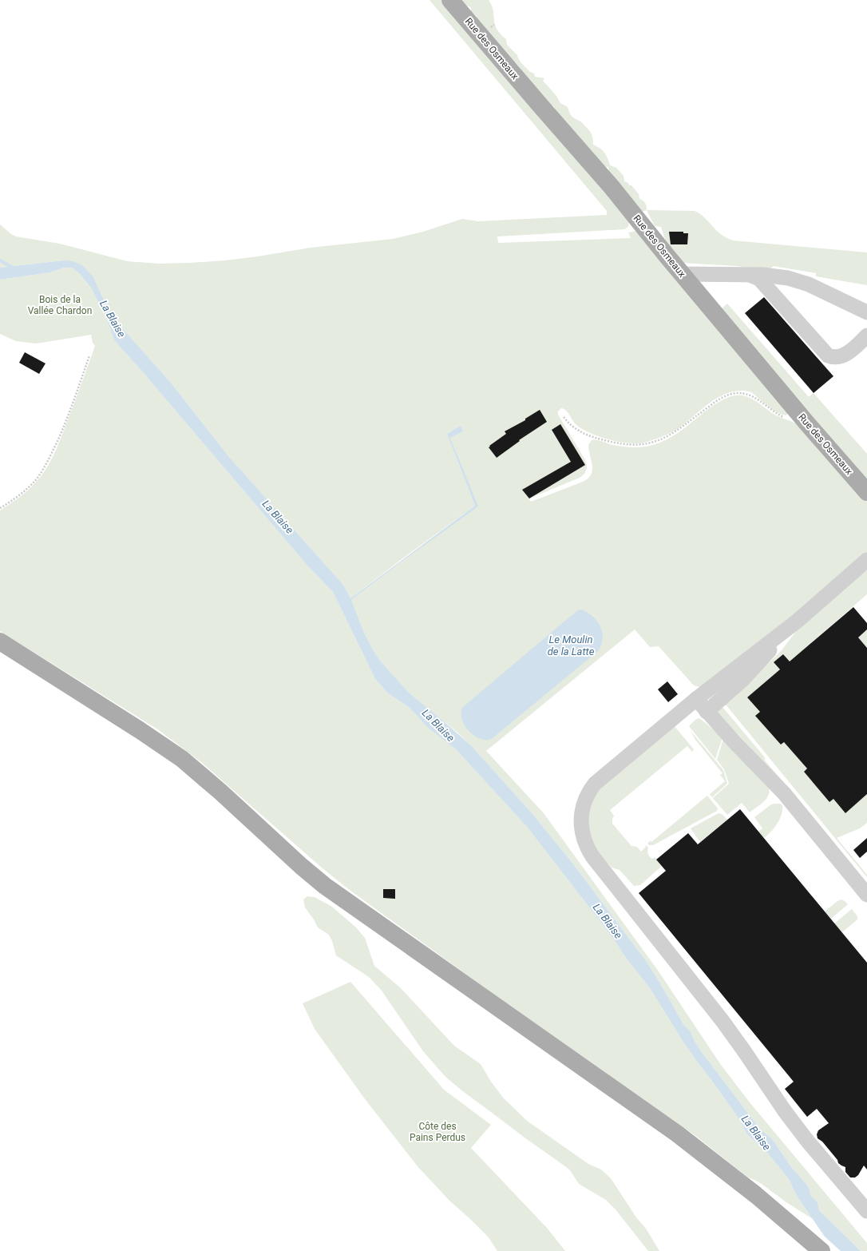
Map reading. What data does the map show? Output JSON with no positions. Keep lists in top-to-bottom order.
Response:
{
  "streets": {
    "main road": ["Rue des Osmeaux"]
  },
  "water": ["La Blaise", "Le Moulin de la Latte"],
  "parks": ["Bois de la Vallée Chardon", "Côte des Pains Perdus"]
}
